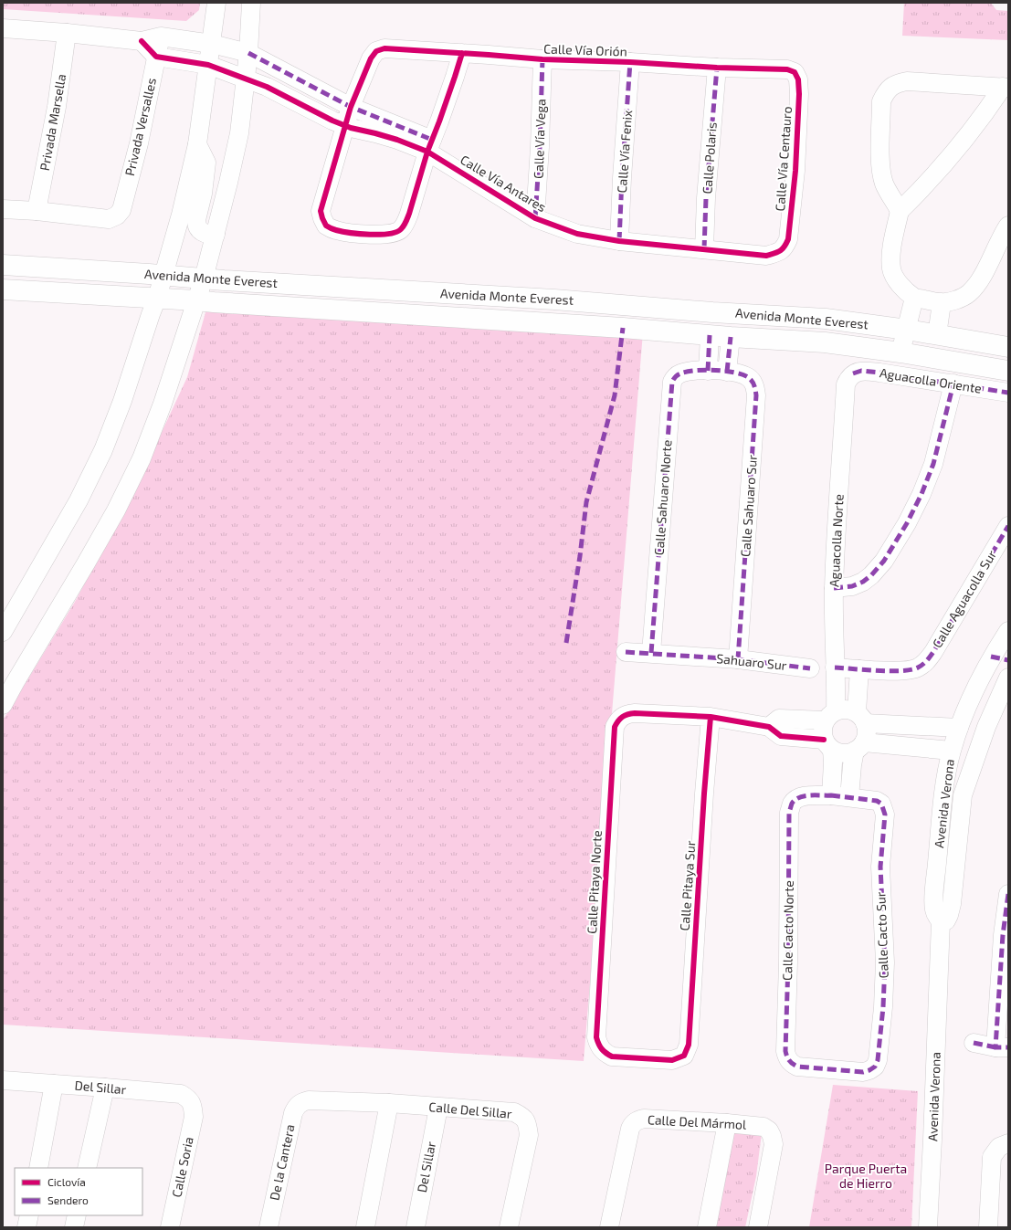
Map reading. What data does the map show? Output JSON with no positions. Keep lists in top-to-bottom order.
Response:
{
  "streets": {
    "main road": ["Avenida Monte Everest"],
    "street": [
      "Calle Vía Orión",
      "Privada Marsella",
      "Privada Versalles",
      "Calle Vía Vega",
      "Calle Vía Fenix",
      "Calle Polaris",
      "Calle Vía Centauro",
      "Calle Vía Antares",
      "Aguacolla Oriente",
      "Calle Sahuaro Norte",
      "Calle Sahuaro Sur",
      "Aguacolla Norte",
      "Calle Aguacolla Sur",
      "Sahuaro Sur",
      "Avenida Verona",
      "Calle Pitaya Norte",
      "Calle Pitaya Sur",
      "Calle Cacto Norte",
      "Calle Cacto Sur",
      "Del Sillar",
      "Calle Del Sillar",
      "Calle Del Mármol",
      "De la Cantera",
      "Calle Soria"
    ]
  },
  "crossings": [
    ["Calle Vía Orión", "Calle Vía Vega"],
    ["Calle Vía Orión", "Calle Vía Fenix"],
    ["Calle Vía Orión", "Calle Polaris"],
    ["Calle Vía Orión", "Calle Vía Centauro"],
    ["Calle Vía Orión", "Calle Vía Antares"],
    ["Privada Marsella", "Privada Versalles"],
    ["Privada Versalles", "Calle Vía Antares"],
    ["Calle Vía Vega", "Calle Vía Antares"],
    ["Calle Vía Fenix", "Calle Vía Antares"],
    ["Calle Polaris", "Calle Vía Antares"],
    ["Calle Vía Centauro", "Calle Vía Antares"],
    ["Aguacolla Oriente", "Aguacolla Norte"],
    ["Calle Sahuaro Norte", "Calle Sahuaro Sur"],
    ["Calle Sahuaro Norte", "Sahuaro Sur"],
    ["Calle Sahuaro Sur", "Sahuaro Sur"],
    ["Calle Pitaya Norte", "Calle Pitaya Sur"],
    ["Calle Cacto Norte", "Calle Cacto Sur"],
    ["Del Sillar", "Calle Del Sillar"],
    ["Del Sillar", "Calle Soria"],
    ["Calle Del Sillar", "De la Cantera"]
  ],
  "parks": ["Parque Puerta de Hierro"],
  "legend": ["Ciclovía", "Sendero"]
}
